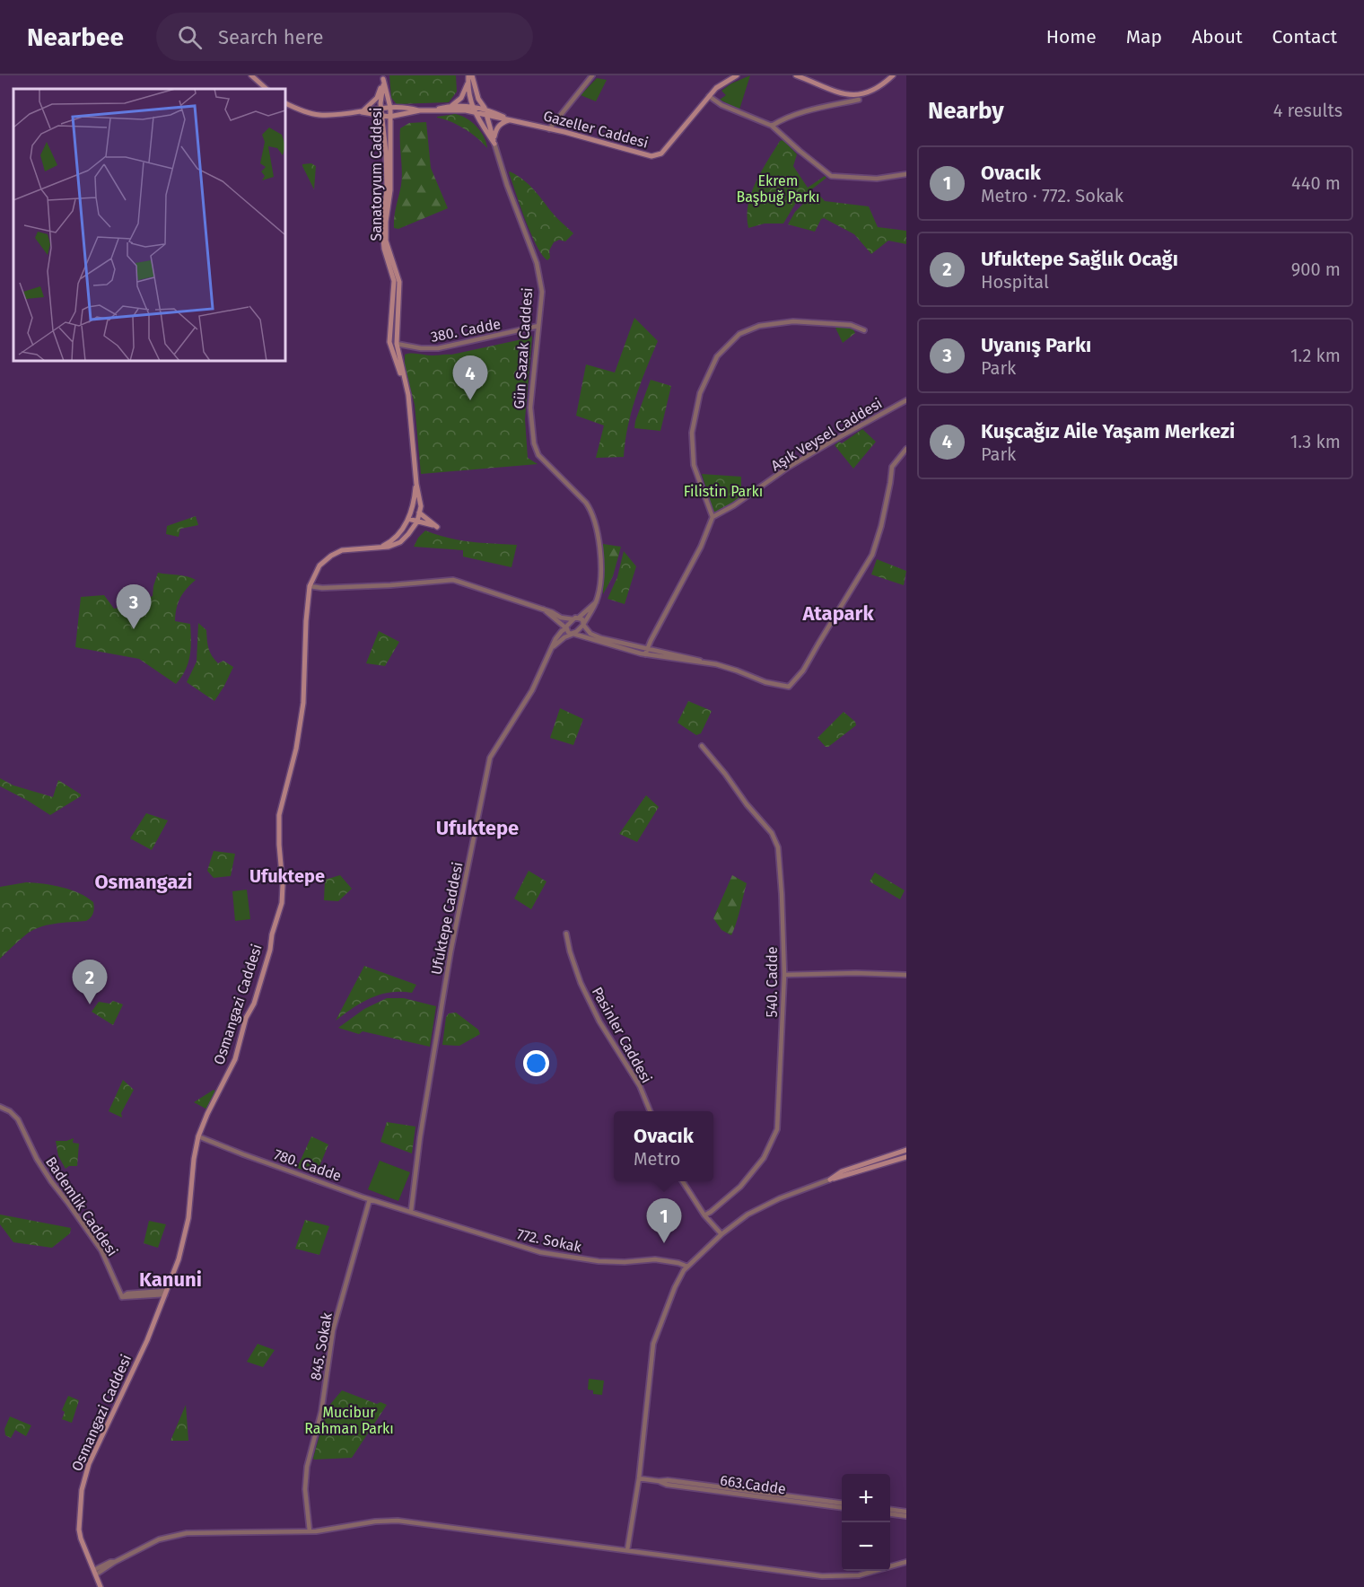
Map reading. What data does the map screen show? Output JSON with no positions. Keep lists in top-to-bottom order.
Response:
{
  "streets": {
    "main road": [
      "Gazeller Caddesi",
      "Sanatoryum Caddesi",
      "Gün Sazak Caddesi",
      "Osmangazi Caddesi"
    ],
    "street": [
      "380. Cadde",
      "Aşık Veysel Caddesi",
      "Ufuktepe Caddesi",
      "540. Cadde",
      "Pasinler Caddesi",
      "780. Cadde",
      "Bademlik Caddesi",
      "772. Sokak",
      "845. Sokak",
      "663.Cadde"
    ]
  },
  "crossings": [
    ["Gazeller Caddesi", "Gün Sazak Caddesi"],
    ["Sanatoryum Caddesi", "380. Cadde"],
    ["Sanatoryum Caddesi", "Osmangazi Caddesi"],
    ["380. Cadde", "Gün Sazak Caddesi"],
    ["Ufuktepe Caddesi", "780. Cadde"],
    ["Ufuktepe Caddesi", "772. Sokak"],
    ["Osmangazi Caddesi", "780. Cadde"],
    ["Osmangazi Caddesi", "Bademlik Caddesi"],
    ["780. Cadde", "772. Sokak"],
    ["780. Cadde", "845. Sokak"]
  ],
  "districts": [
    "Atapark",
    "Ufuktepe",
    "Ufuktepe",
    "Osmangazi",
    "Kanuni"
  ],
  "parks": ["Ekrem Başbuğ Parkı", "Filistin Parkı", "Mucibur Rahman Parkı"],
  "page": {
    "header": "Nearbee",
    "search": "Search here",
    "nav": [
      "Home",
      "Map",
      "About",
      "Contact"
    ],
    "heading": ["Nearby", "4 results"],
    "list": [
      {
        "mark": "1",
        "name": "Ovacık",
        "note": "Metro · 772. Sokak",
        "value": "440 m"
      },
      {
        "mark": "2",
        "name": "Ufuktepe Sağlık Ocağı",
        "note": "Hospital",
        "value": "900 m"
      },
      {
        "mark": "3",
        "name": "Uyanış Parkı",
        "note": "Park",
        "value": "1.2 km"
      },
      {
        "mark": "4",
        "name": "Kuşcağız Aile Yaşam Merkezi",
        "note": "Park",
        "value": "1.3 km"
      }
    ],
    "pins": [
      "4",
      "3",
      "2",
      "1"
    ],
    "popup": ["Ovacık", "Metro"],
    "map_buttons": ["+", "−"]
  }
}
